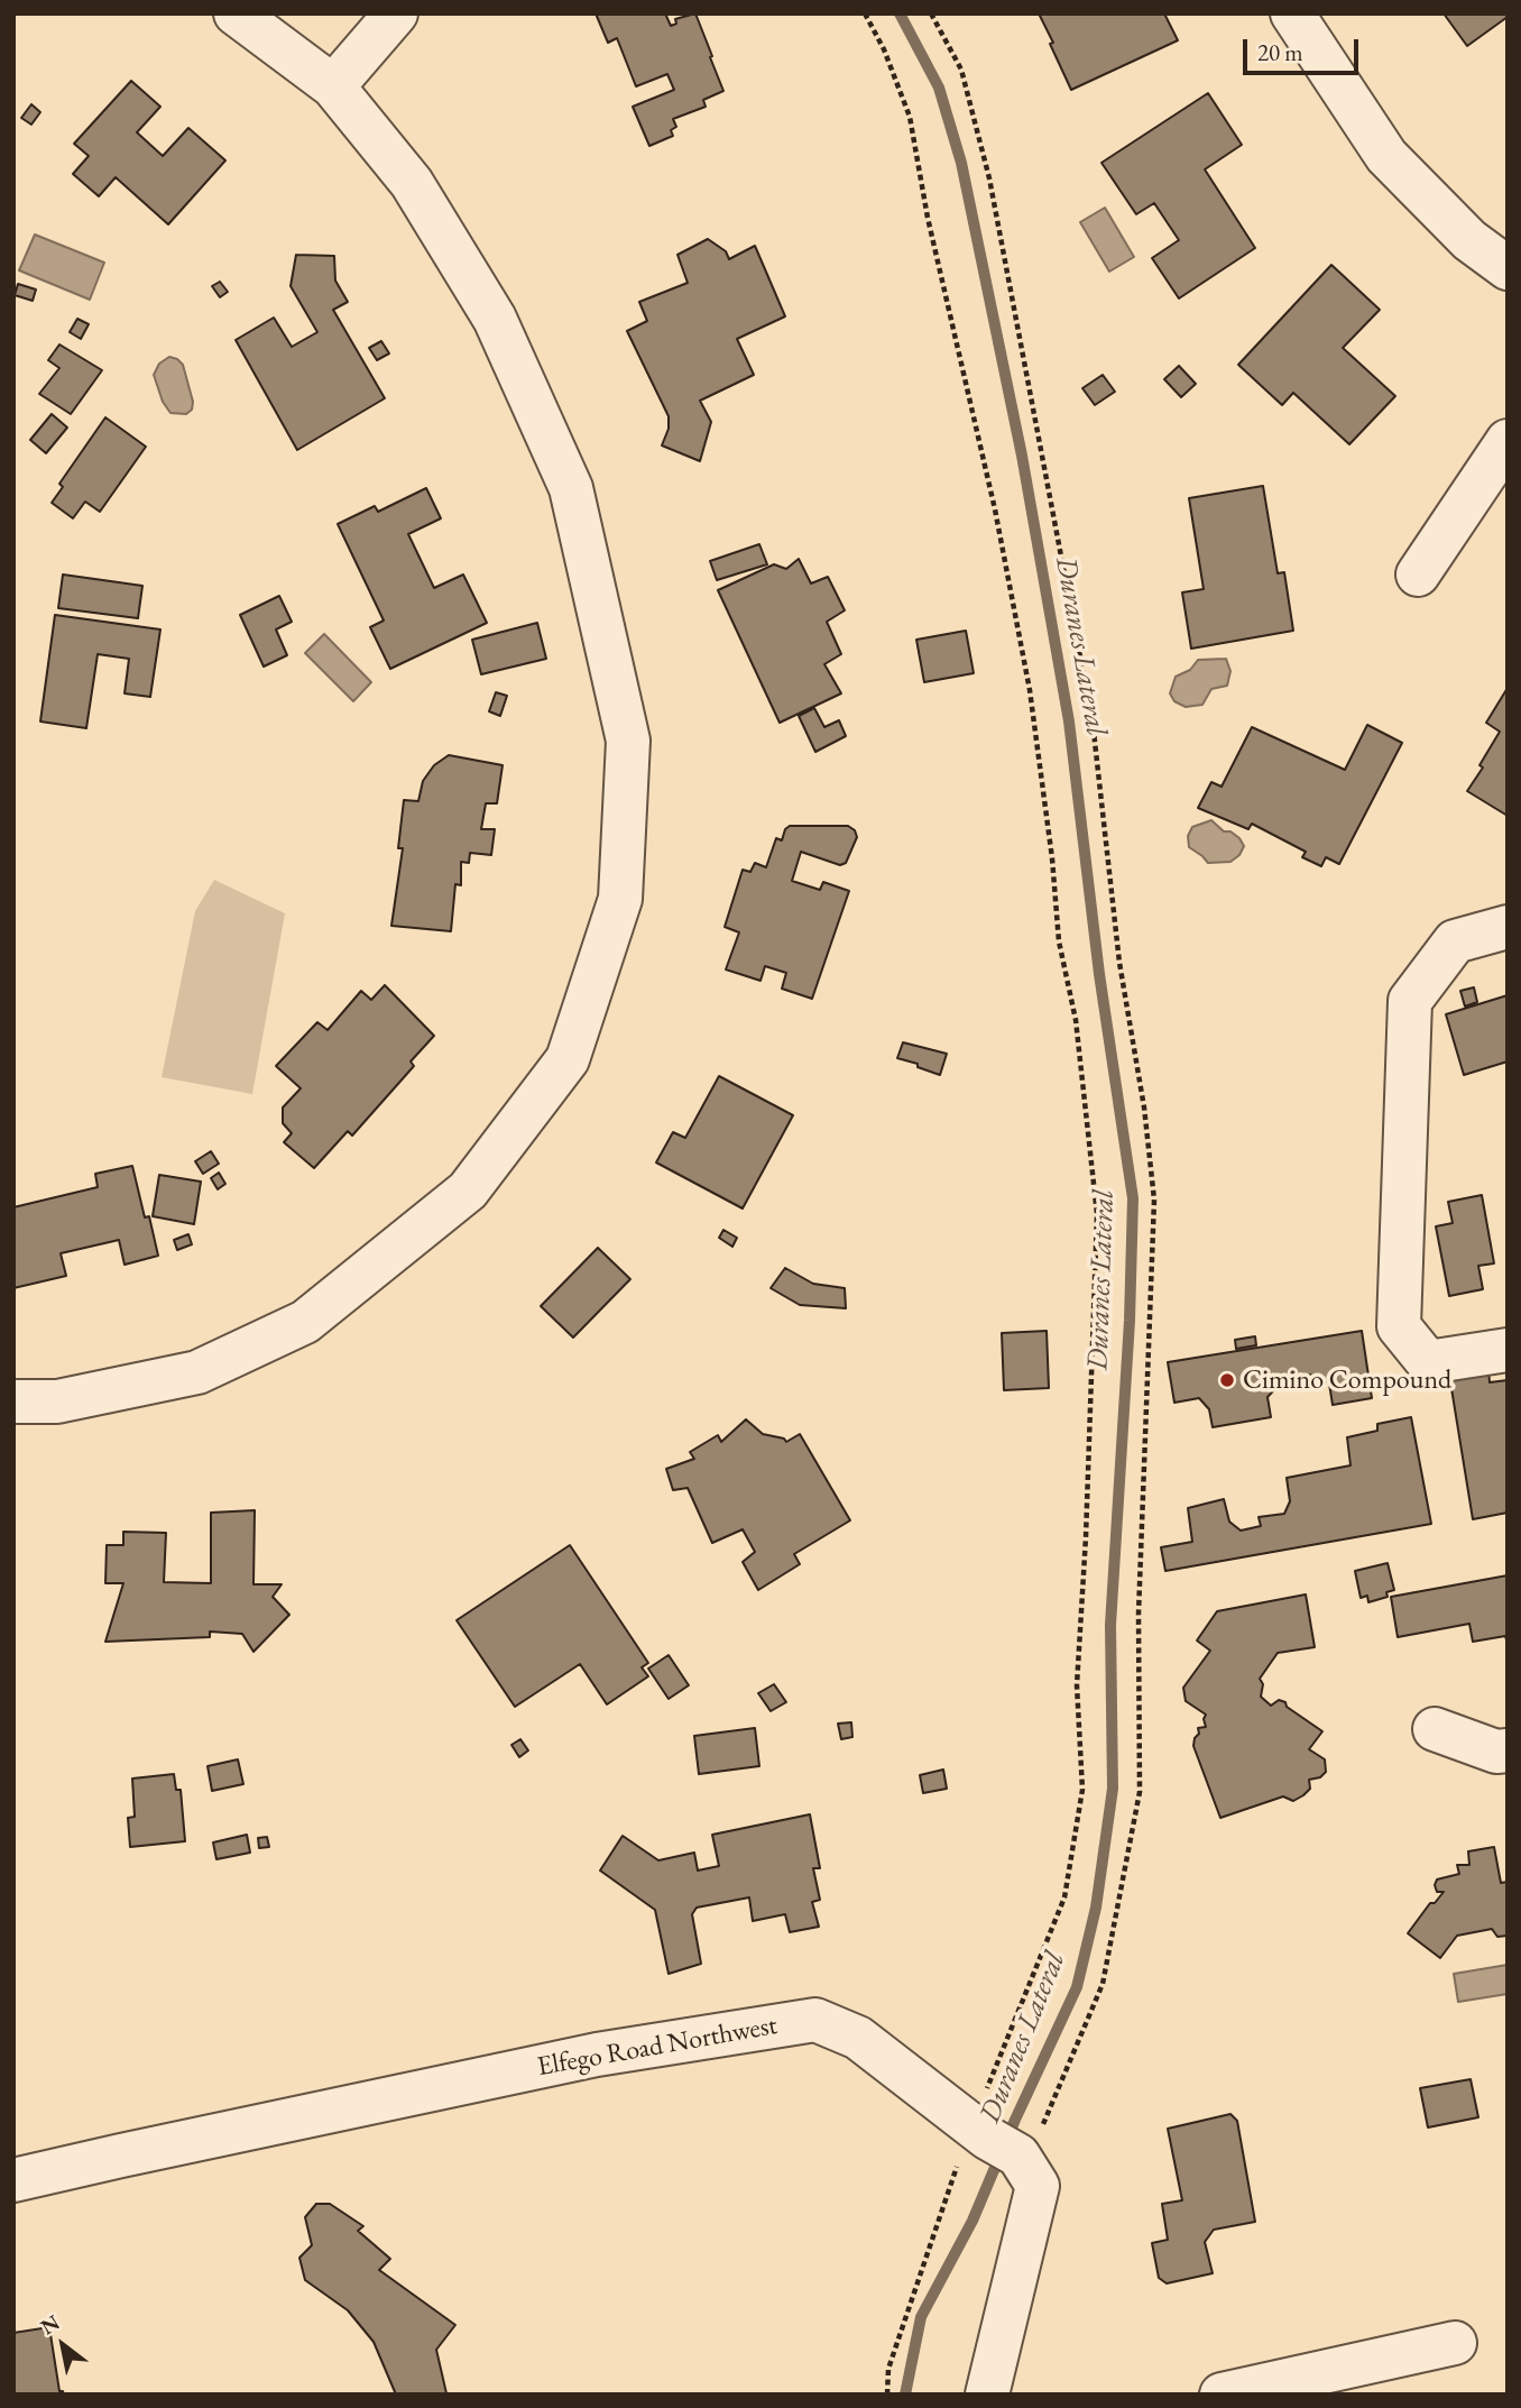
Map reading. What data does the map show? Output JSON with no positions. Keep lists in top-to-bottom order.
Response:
{
  "streets": {
    "street": ["Elfego Road Northwest"]
  },
  "water": ["Duranes Lateral"],
  "places": ["Cimino Compound"],
  "scale_bar": "20 m",
  "north": "top left"
}
